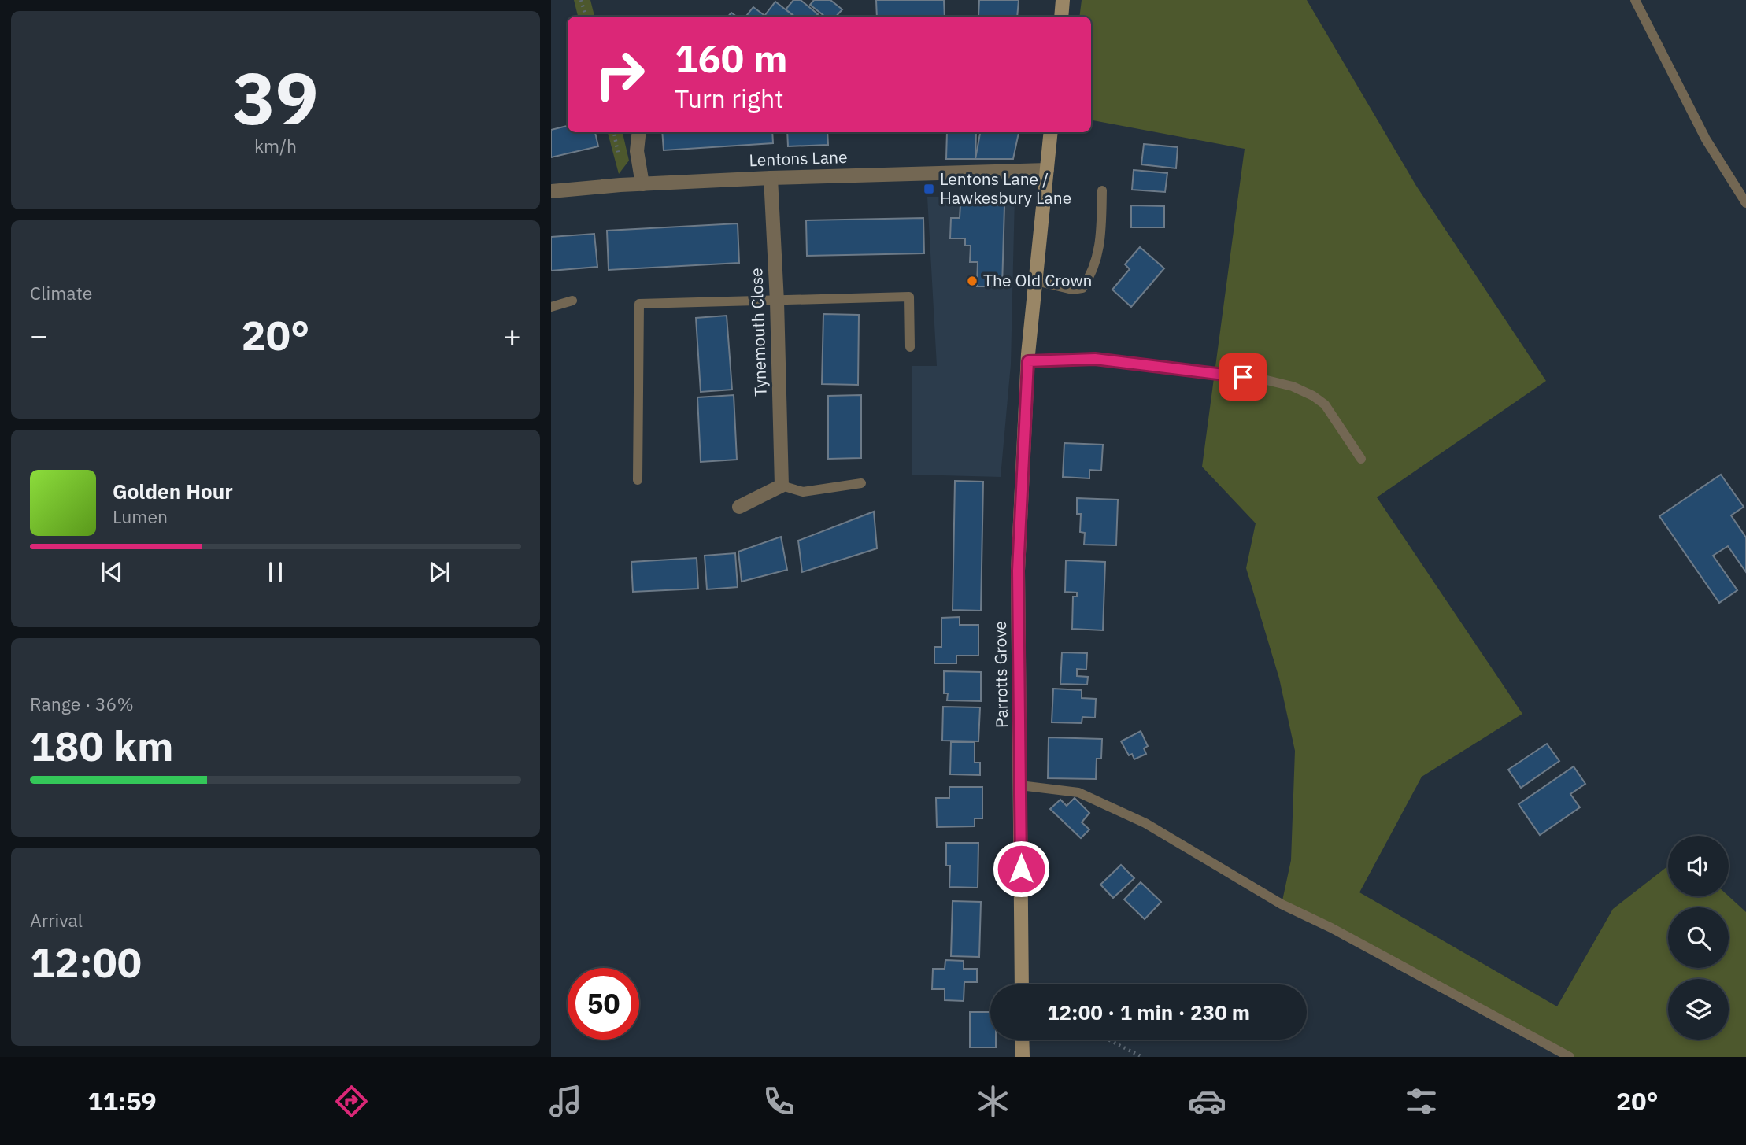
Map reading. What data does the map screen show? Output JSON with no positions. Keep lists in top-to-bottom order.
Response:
{
  "streets": {
    "main road": ["Parrotts Grove"],
    "street": ["Lentons Lane", "Tynemouth Close"]
  },
  "crossings": [
    ["Lentons Lane", "Tynemouth Close"],
    ["Lentons Lane", "Parrotts Grove"]
  ],
  "places": {
    "transit": ["Lentons Lane / Hawkesbury Lane"],
    "other": ["The Old Crown"]
  },
  "page": {
    "tile": [
      ["39", "km/h"],
      "Climate",
      ["Range · 36%", "180 km"],
      ["Arrival", "12:00"]
    ],
    "turn": ["160 m", "Turn right"],
    "heat": ["−", "20°", "+"],
    "song": ["Golden Hour", "Lumen"],
    "limit": "50",
    "trip": "12:00 · 1 min · 230 m",
    "tabs": ["11:59", "20°"]
  }
}
